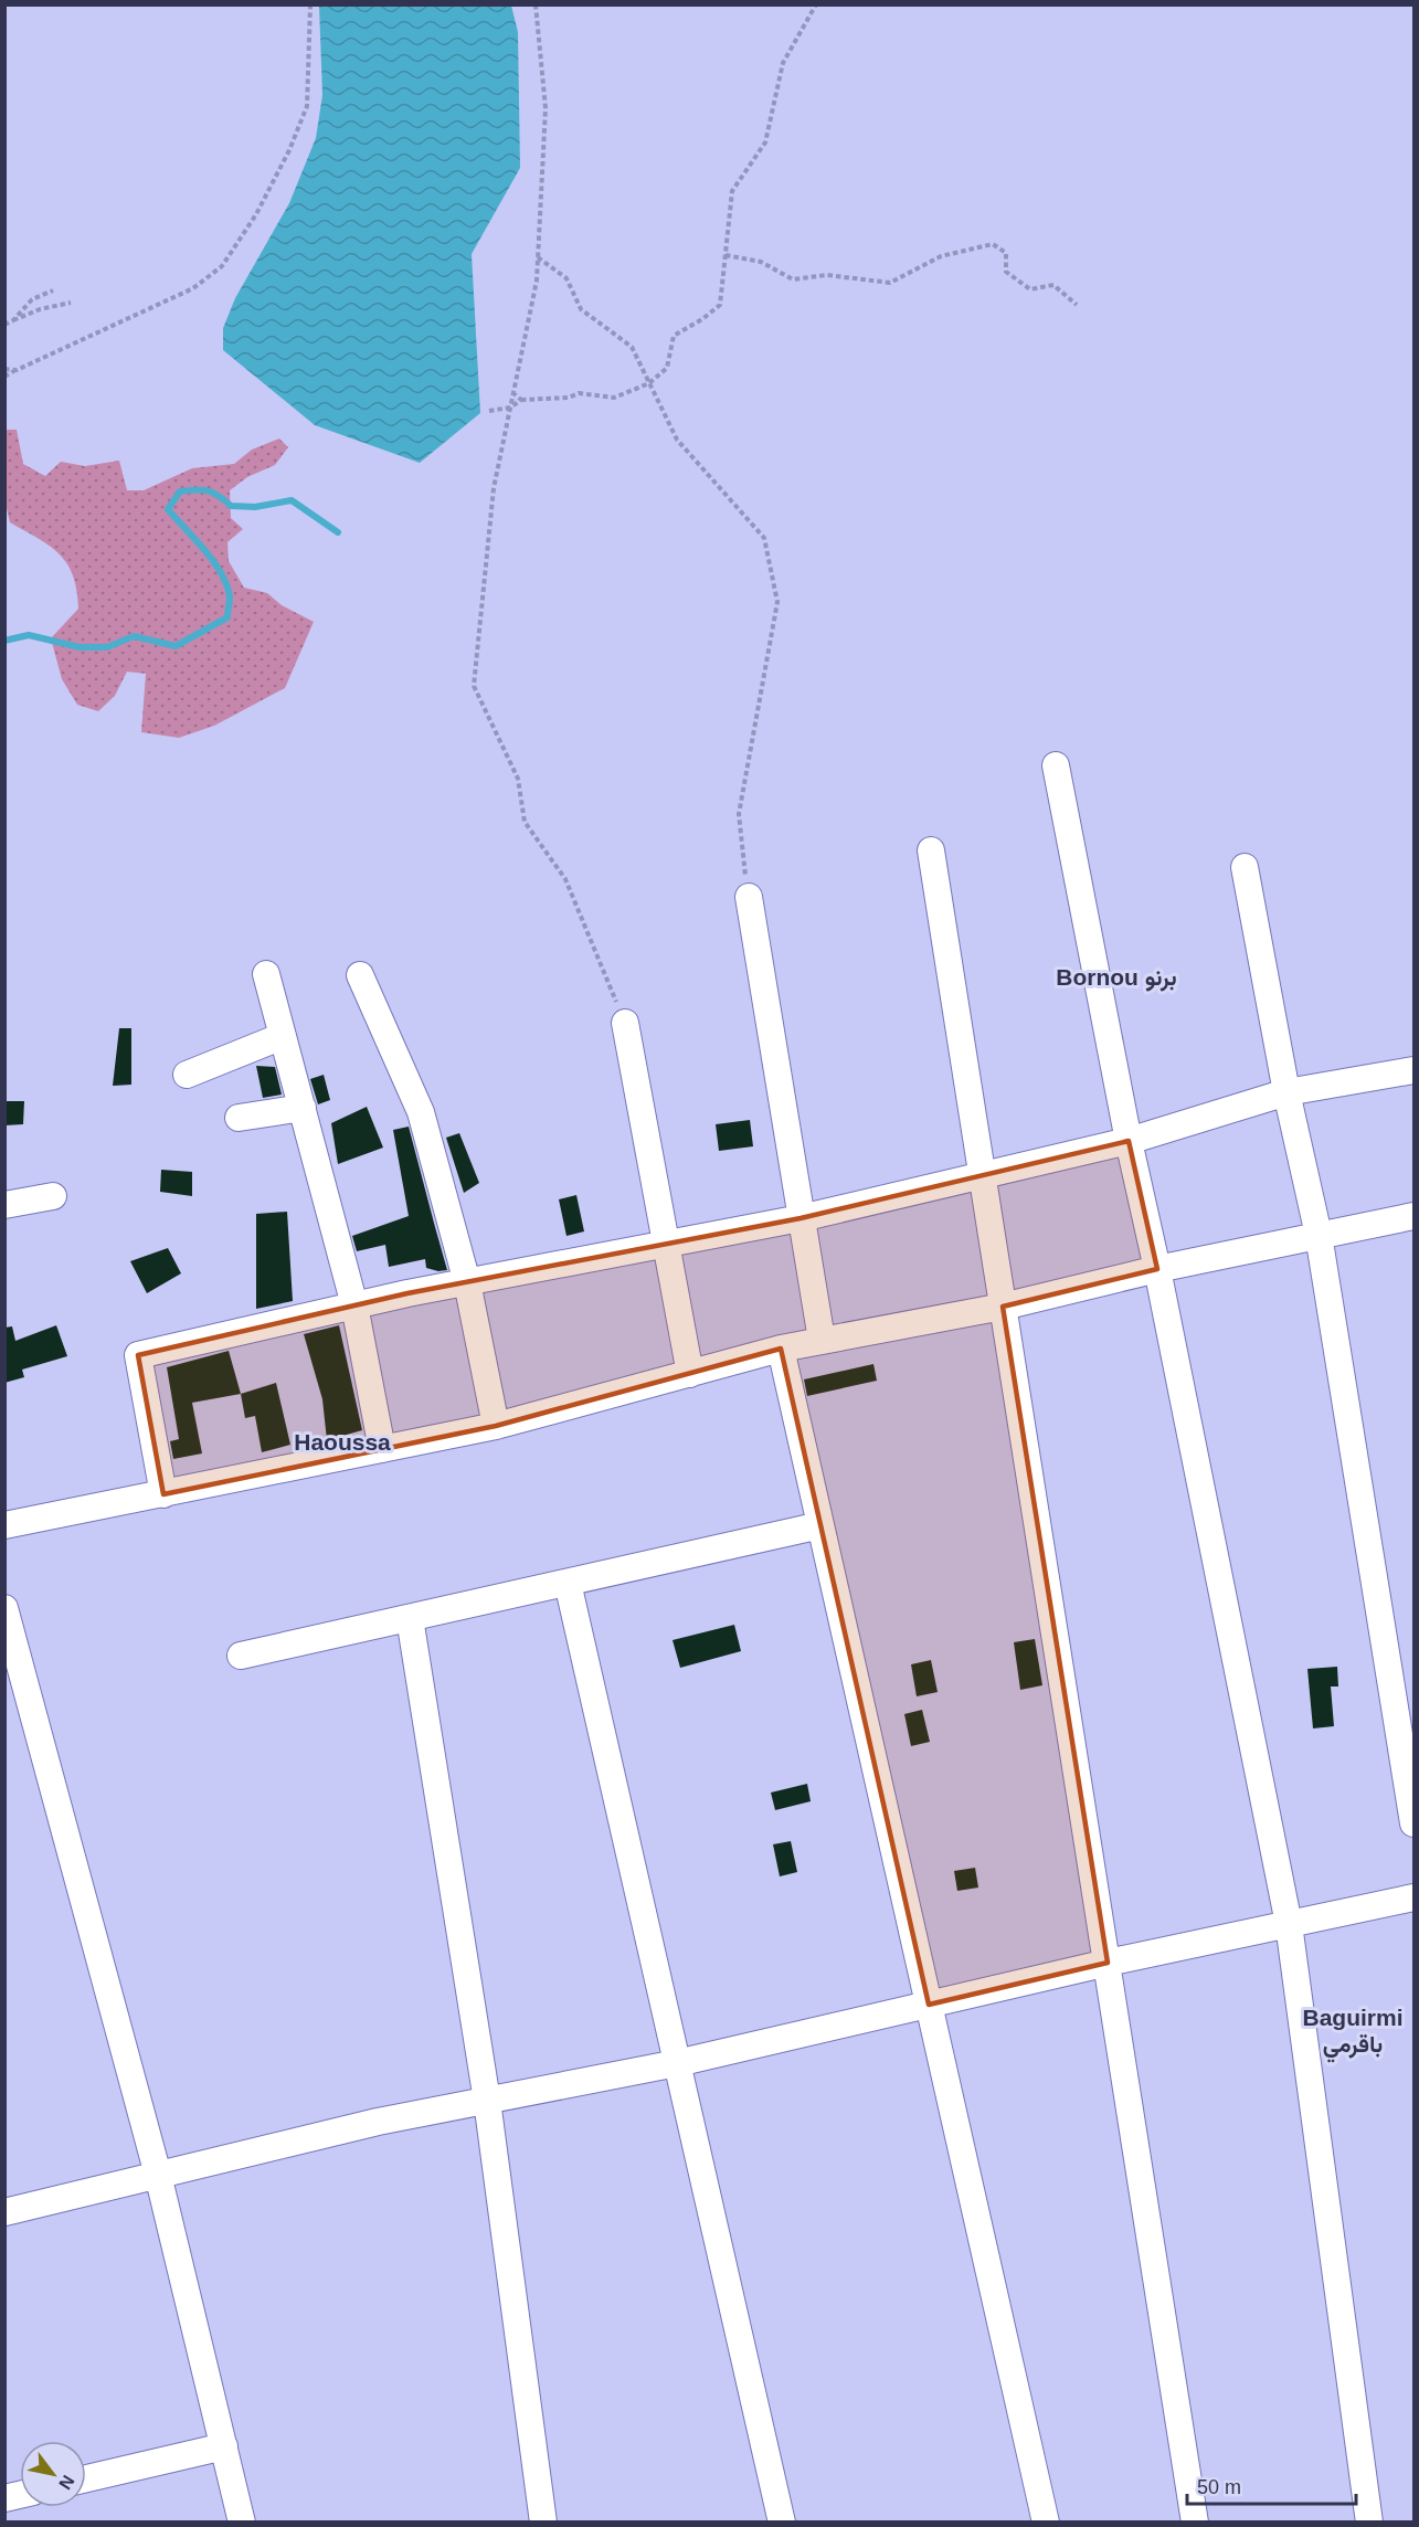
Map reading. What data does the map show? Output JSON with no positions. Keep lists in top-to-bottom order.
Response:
{
  "districts": ["Bornou برنو", "Haoussa", "Baguirmi باقرمي"],
  "scale_bar": "50 m",
  "north": "bottom right"
}
